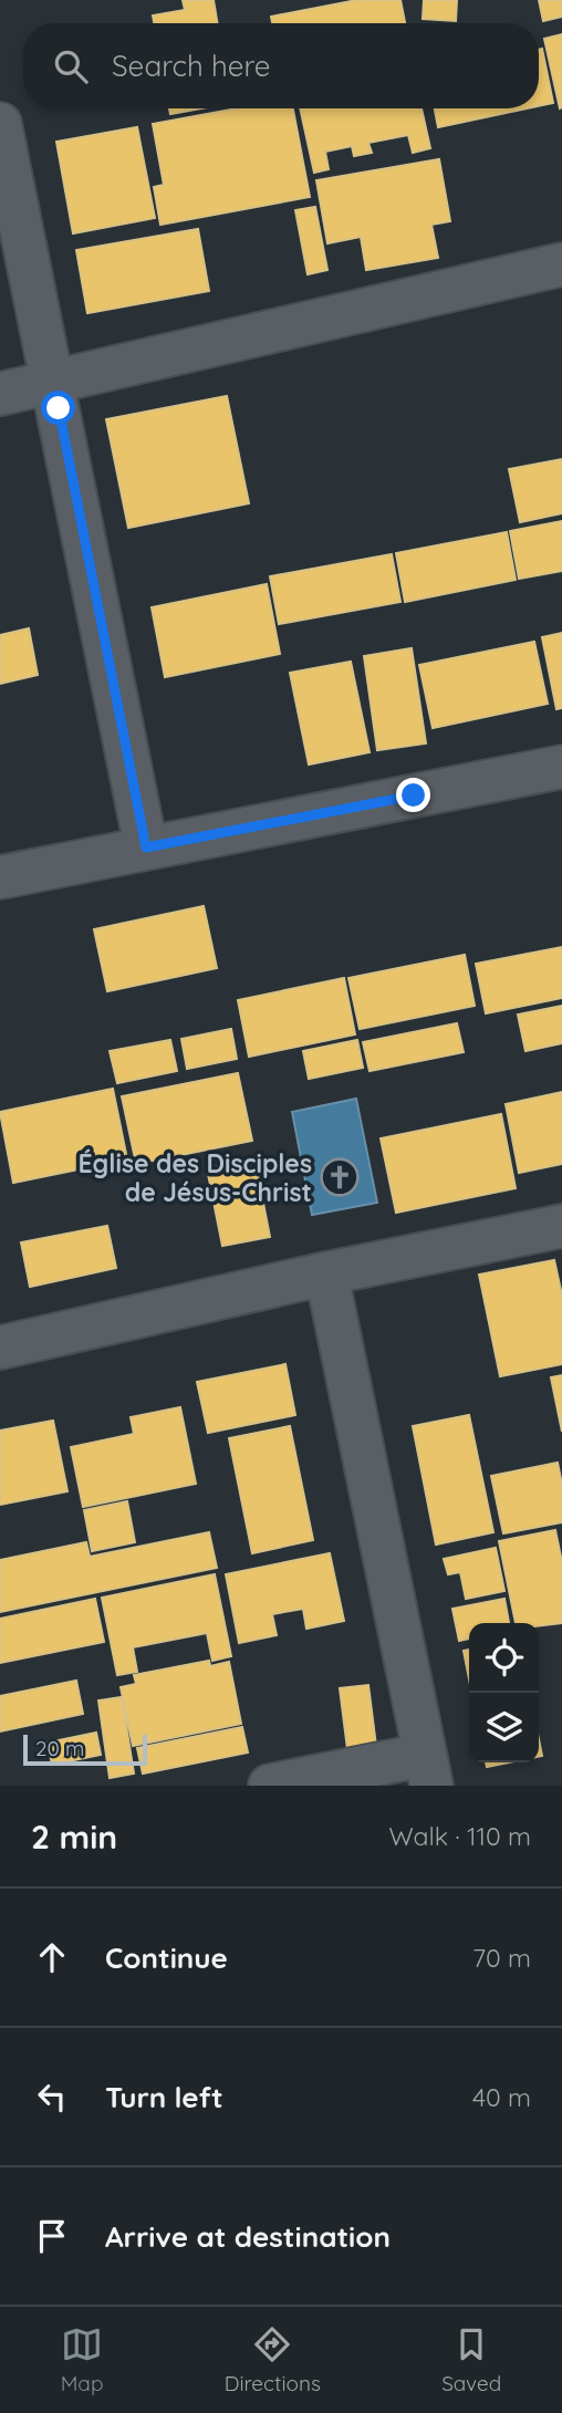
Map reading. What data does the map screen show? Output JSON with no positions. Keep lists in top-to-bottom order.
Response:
{
  "places": {
    "church": ["Église des Disciples de Jésus-Christ"]
  },
  "scale_bar": "20 m",
  "page": {
    "search": "Search here",
    "scale": "20 m",
    "heading": ["2 min", "Walk · 110 m"],
    "list": [
      ["Continue", "70 m"],
      ["Turn left", "40 m"],
      "Arrive at destination"
    ],
    "nav": ["Map", "Directions", "Saved"]
  }
}
